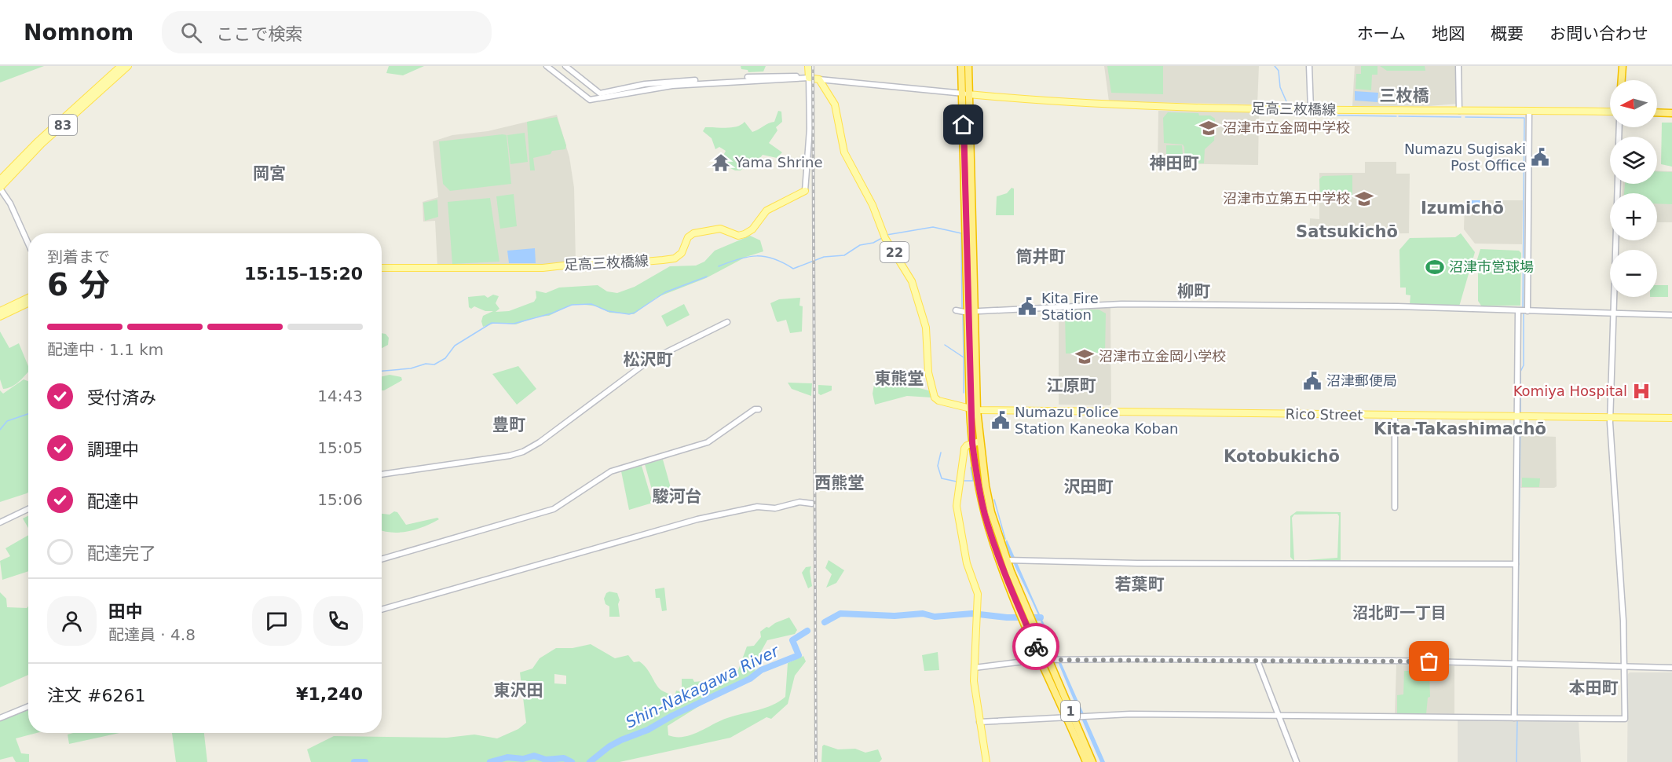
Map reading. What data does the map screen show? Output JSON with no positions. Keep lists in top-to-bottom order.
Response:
{
  "streets": {
    "highway": ["1"],
    "main road": [
      "足高三枚橋線",
      "83",
      "22",
      "Rico Street"
    ]
  },
  "crossings": [
    ["足高三枚橋線", "1"],
    ["22", "Rico Street"],
    ["22", "1"],
    ["Rico Street", "1"]
  ],
  "districts": [
    "三枚橋",
    "神田町",
    "岡宮",
    "Izumichō",
    "Satsukichō",
    "筒井町",
    "柳町",
    "松沢町",
    "東熊堂",
    "江原町",
    "豊町",
    "Kita-Takashimachō",
    "Kotobukichō",
    "西熊堂",
    "沢田町",
    "駿河台",
    "若葉町",
    "沼北町一丁目",
    "本田町",
    "東沢田"
  ],
  "water": ["Shin-Nakagawa River"],
  "places": {
    "school or university": ["沼津市立金岡中学校", "沼津市立第五中学校", "沼津市立金岡小学校"],
    "public building": [
      "Numazu Sugisaki Post Office",
      "Kita Fire Station",
      "沼津郵便局",
      "Numazu Police Station Kaneoka Koban"
    ],
    "temple": ["Yama Shrine"],
    "sports": ["沼津市営球場"],
    "hospital": ["Komiya Hospital"]
  },
  "north": "left",
  "page": {
    "header": "Nomnom",
    "search": "ここで検索",
    "nav": [
      "ホーム",
      "地図",
      "概要",
      "お問い合わせ"
    ],
    "map_buttons": ["+", "−"],
    "heading": ["6 分", "到着まで", "15:15–15:20"],
    "panel": [
      "田中",
      "配達員 · 4.8",
      "注文 #6261",
      "¥1,240"
    ],
    "bar": "配達中 · 1.1 km",
    "list": [
      ["受付済み", "14:43"],
      ["調理中", "15:05"],
      ["配達中", "15:06"],
      "配達完了"
    ]
  }
}
